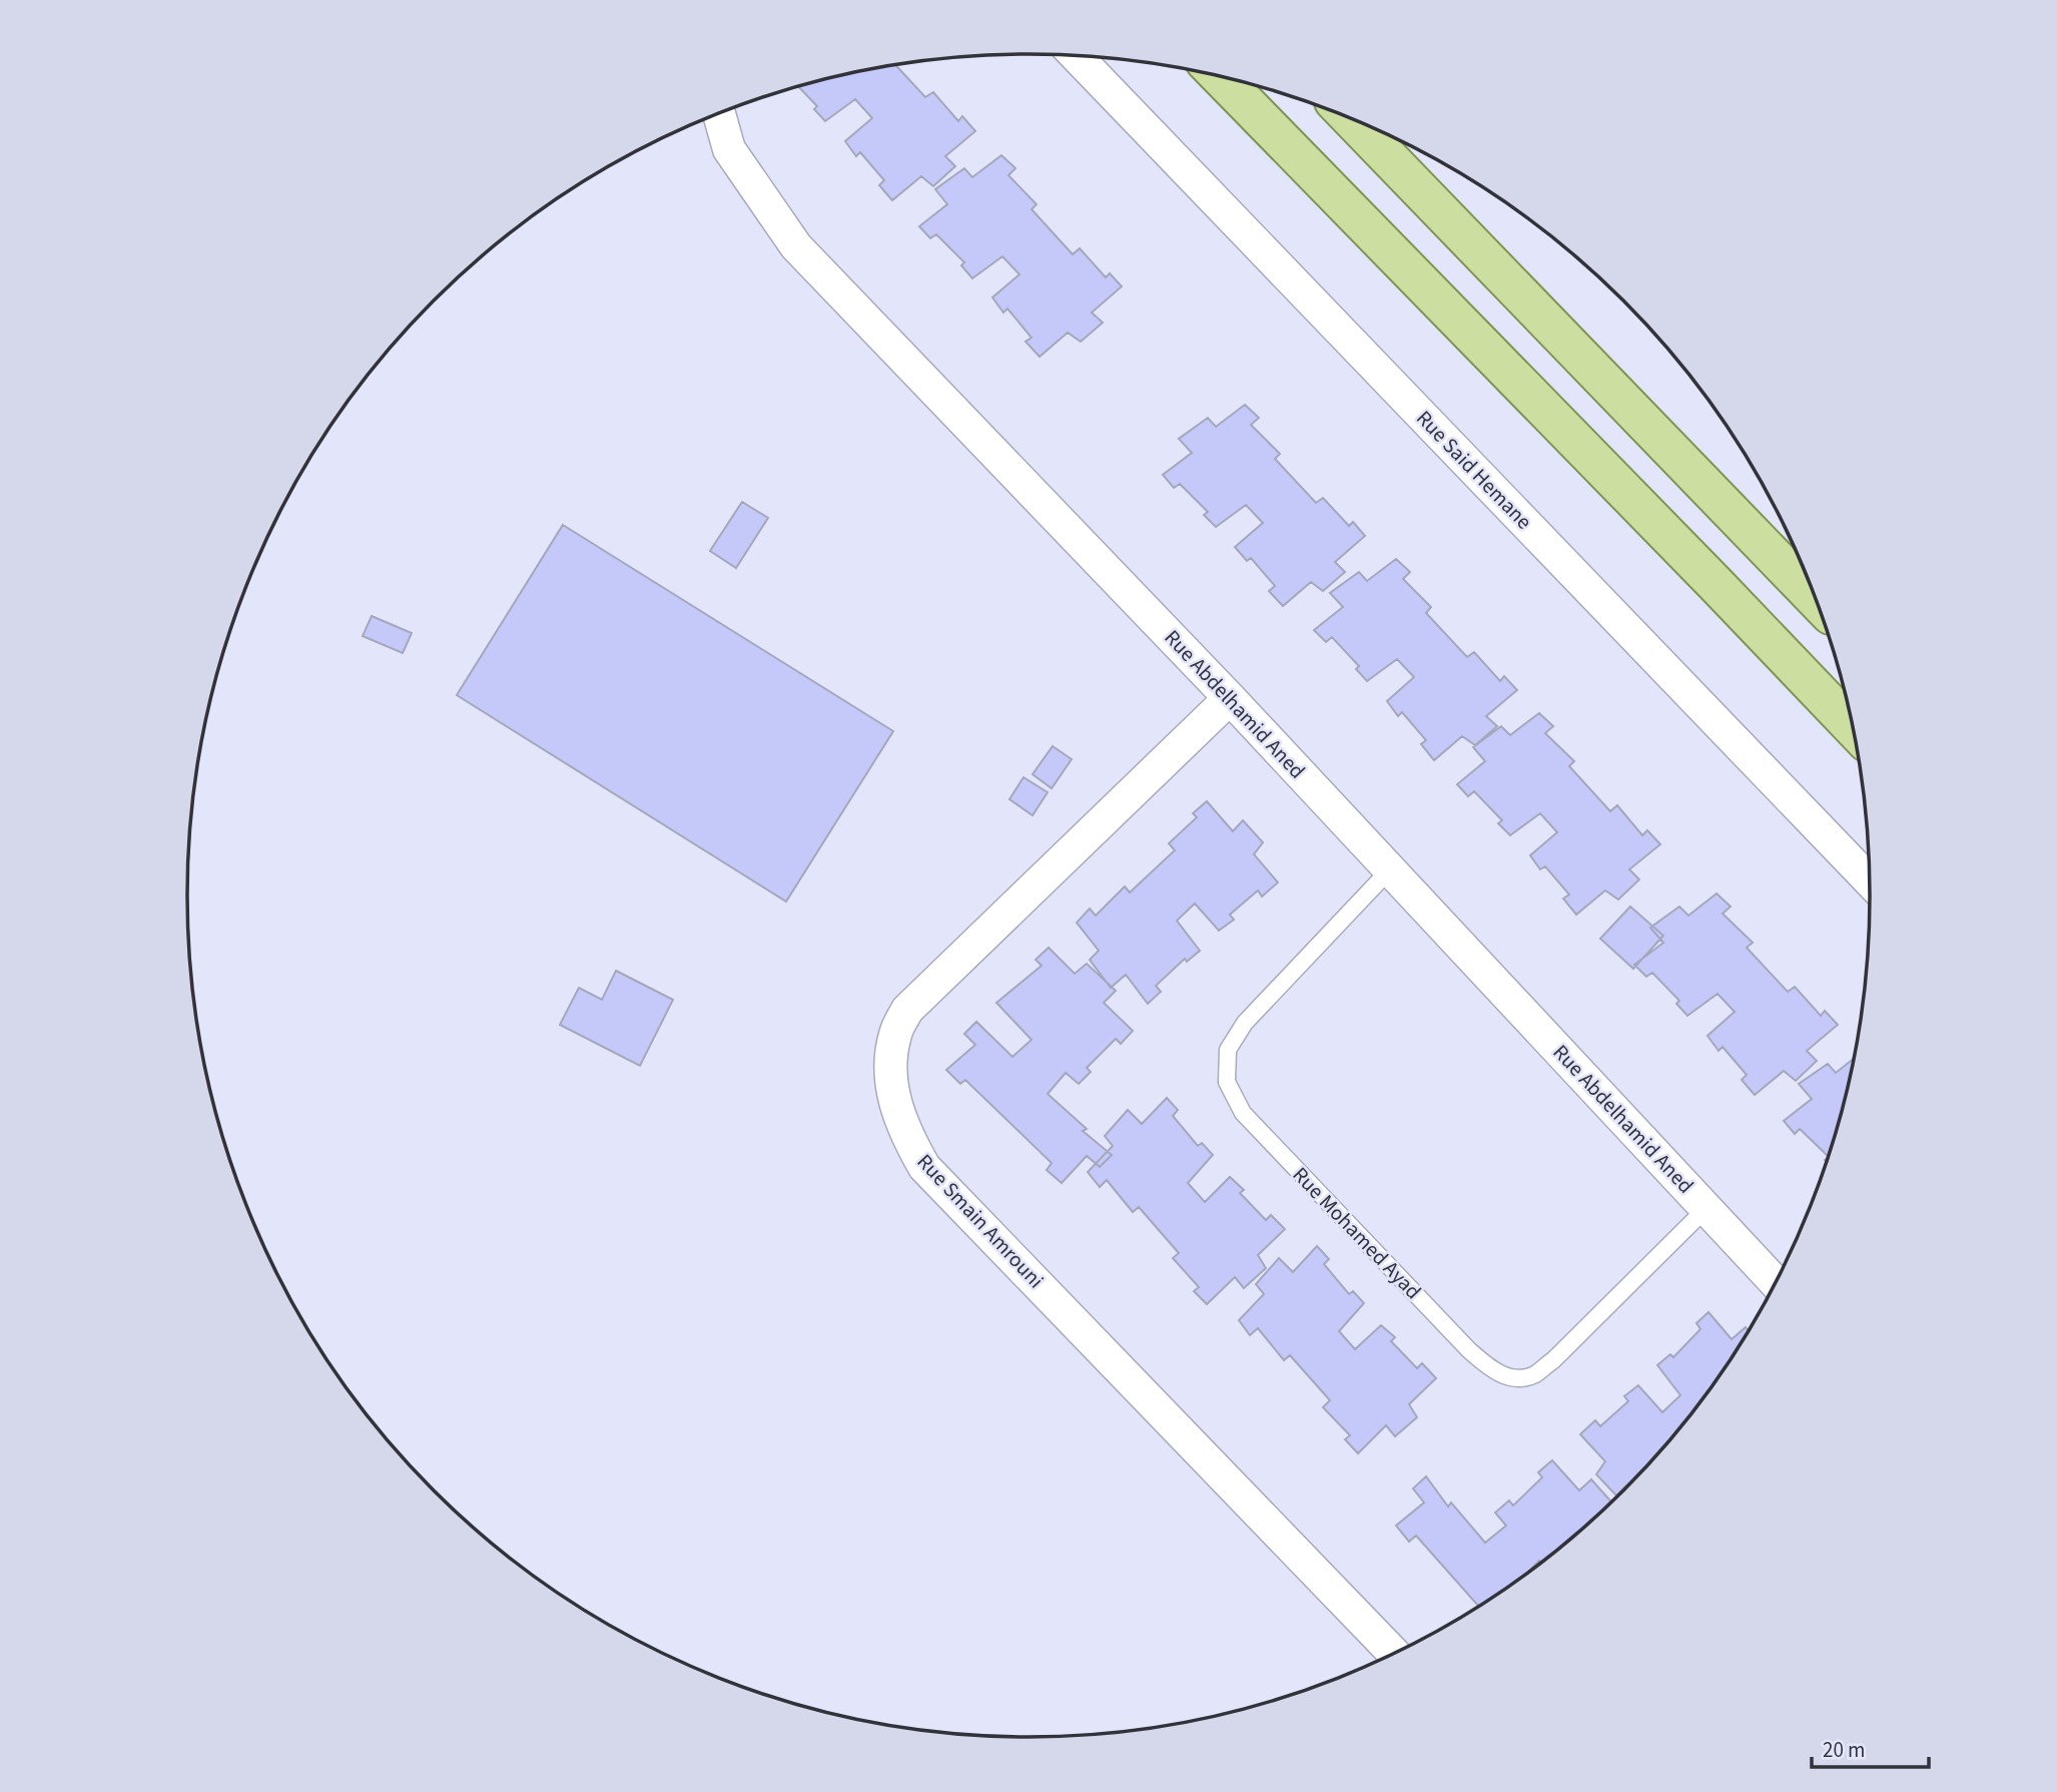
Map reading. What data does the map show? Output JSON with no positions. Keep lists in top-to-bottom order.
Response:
{
  "streets": {
    "street": ["Rue Said Hemane", "Rue Abdelhamid Aned", "Rue Smain Amrouni"],
    "lane": ["Rue Mohamed Ayad"]
  },
  "crossings": [
    ["Rue Abdelhamid Aned", "Rue Smain Amrouni"],
    ["Rue Abdelhamid Aned", "Rue Mohamed Ayad"]
  ],
  "scale_bar": "20 m"
}
